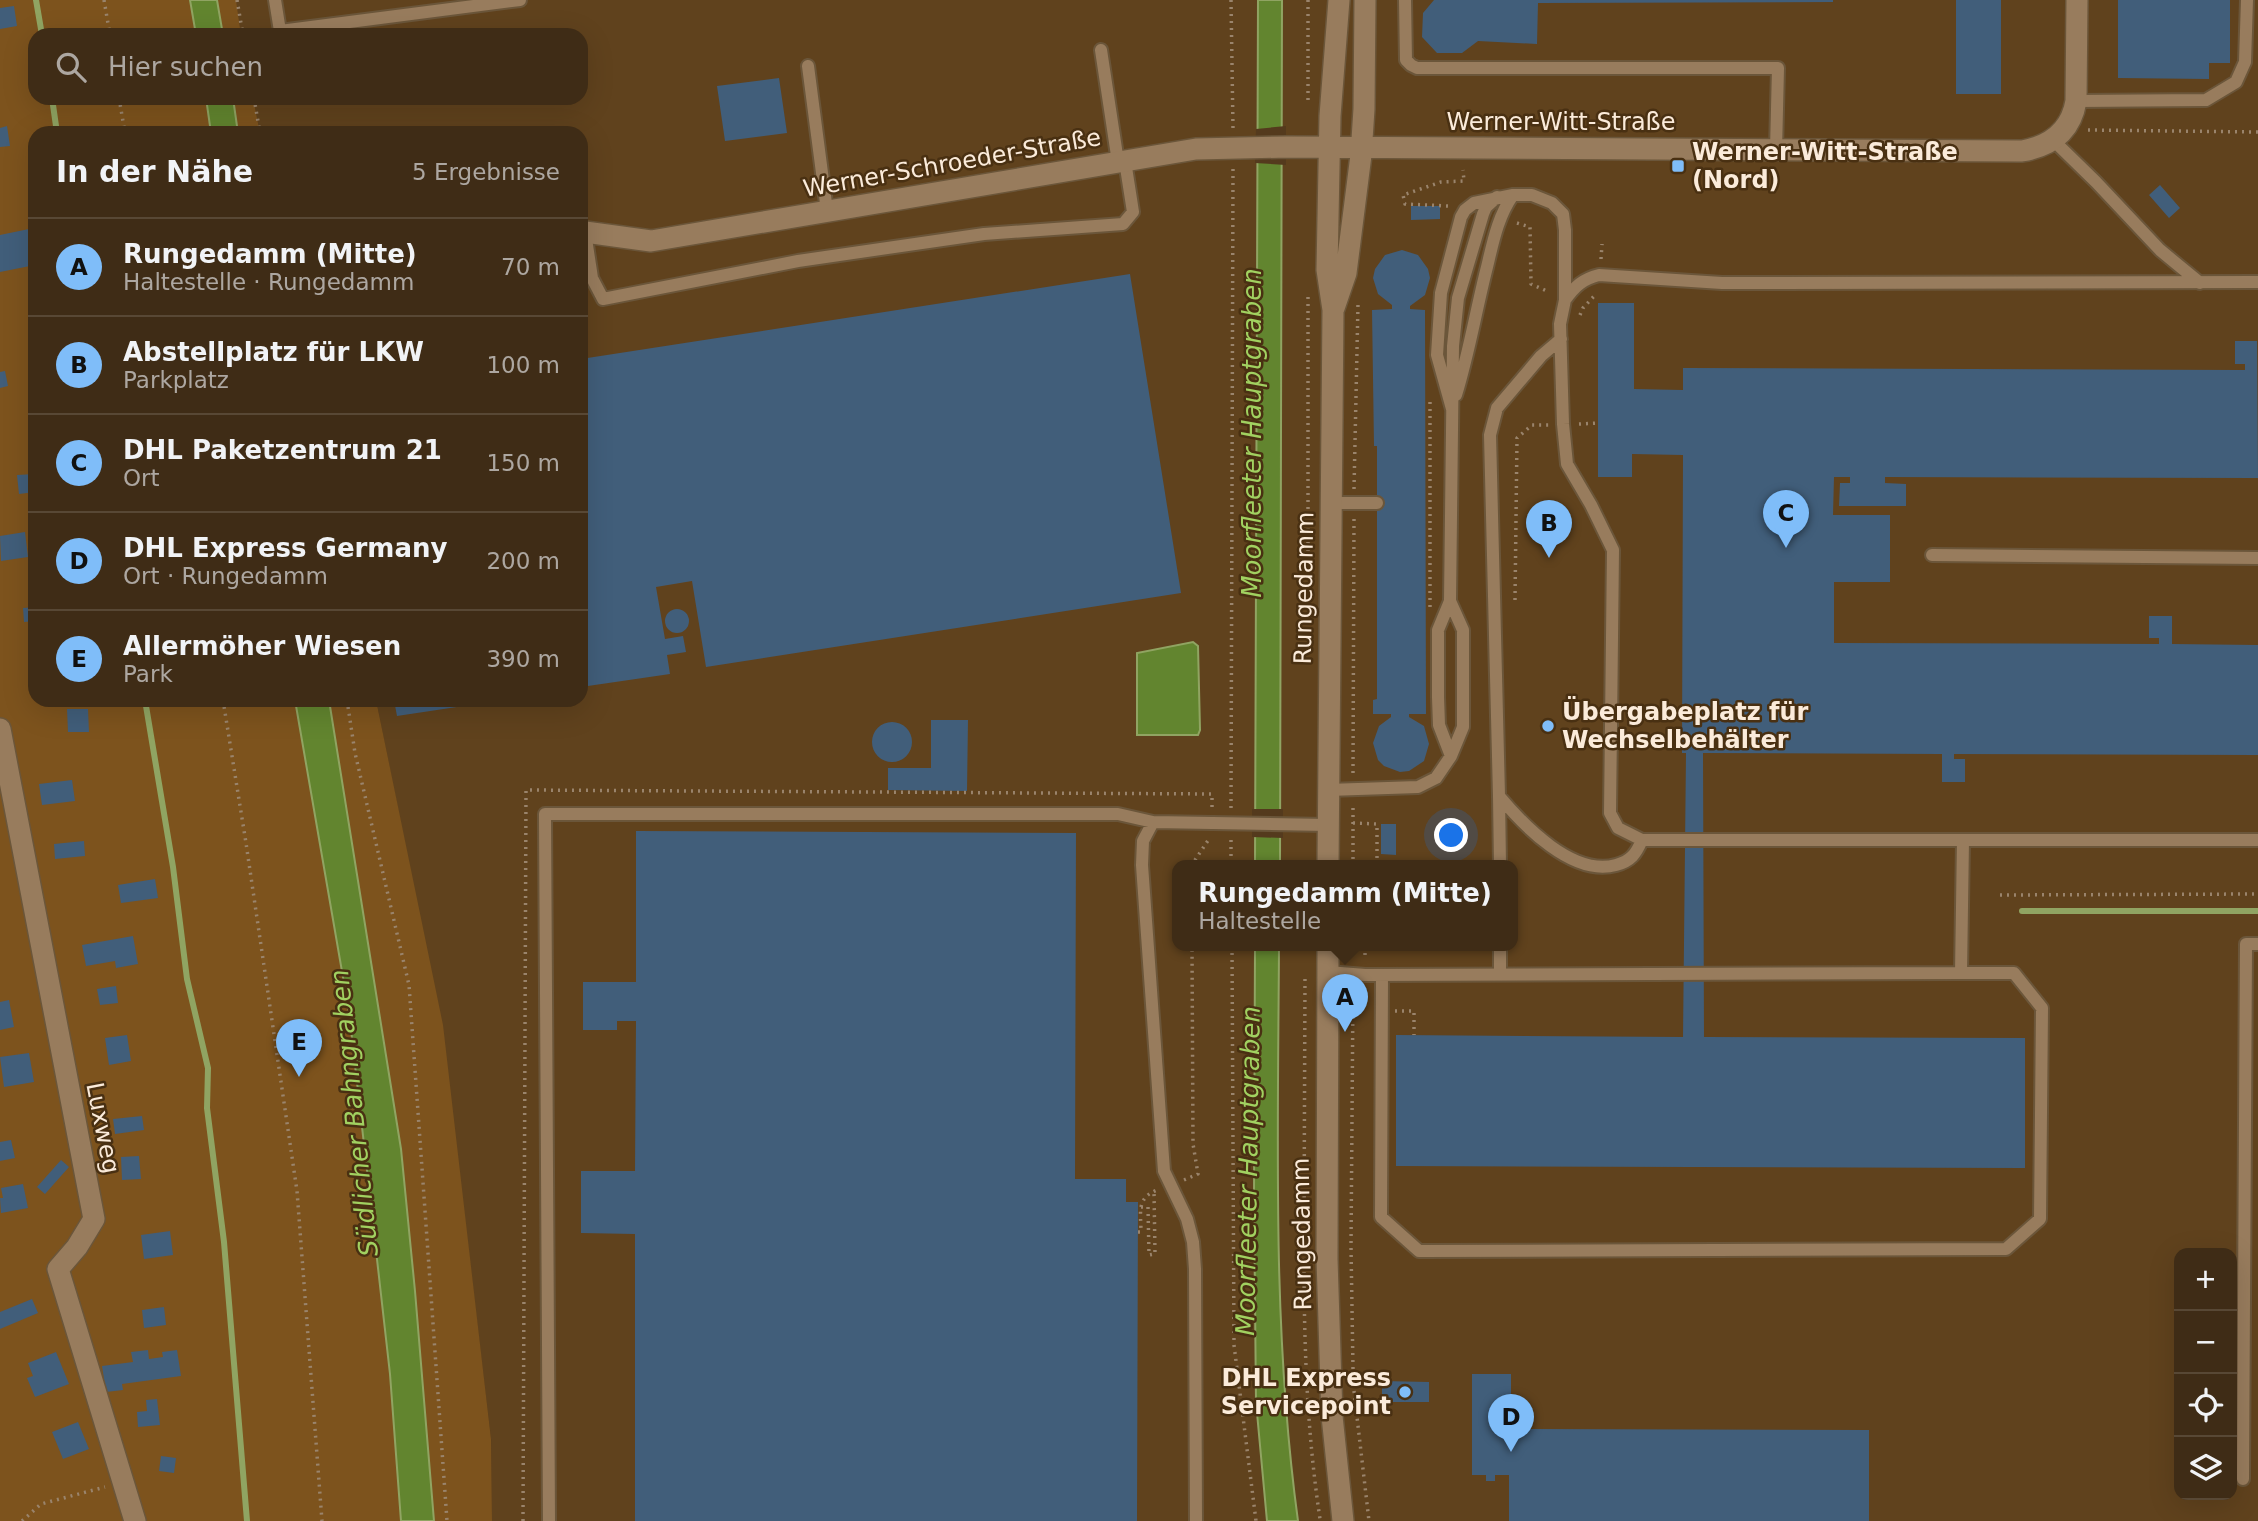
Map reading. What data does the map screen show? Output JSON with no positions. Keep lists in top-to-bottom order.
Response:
{
  "streets": {
    "street": [
      "Werner-Witt-Straße",
      "Werner-Schroeder-Straße",
      "Rungedamm",
      "Luxweg"
    ]
  },
  "crossings": [
    ["Werner-Witt-Straße", "Werner-Schroeder-Straße"],
    ["Werner-Witt-Straße", "Rungedamm"],
    ["Werner-Schroeder-Straße", "Rungedamm"]
  ],
  "water": ["Moorfleeter Hauptgraben", "Südlicher Bahngraben"],
  "places": {
    "transit": ["Werner-Witt-Straße (Nord)"],
    "other": ["Übergabeplatz für Wechselbehälter", "DHL Express Servicepoint"]
  },
  "page": {
    "search": "Hier suchen",
    "heading": ["In der Nähe", "5 Ergebnisse"],
    "list": [
      {
        "mark": "A",
        "name": "Rungedamm (Mitte)",
        "note": "Haltestelle · Rungedamm",
        "value": "70 m"
      },
      {
        "mark": "B",
        "name": "Abstellplatz für LKW",
        "note": "Parkplatz",
        "value": "100 m"
      },
      {
        "mark": "C",
        "name": "DHL Paketzentrum 21",
        "note": "Ort",
        "value": "150 m"
      },
      {
        "mark": "D",
        "name": "DHL Express Germany",
        "note": "Ort · Rungedamm",
        "value": "200 m"
      },
      {
        "mark": "E",
        "name": "Allermöher Wiesen",
        "note": "Park",
        "value": "390 m"
      }
    ],
    "pins": [
      "C",
      "B",
      "A",
      "E",
      "D"
    ],
    "popup": ["Rungedamm (Mitte)", "Haltestelle"],
    "map_buttons": ["+", "−"]
  }
}
